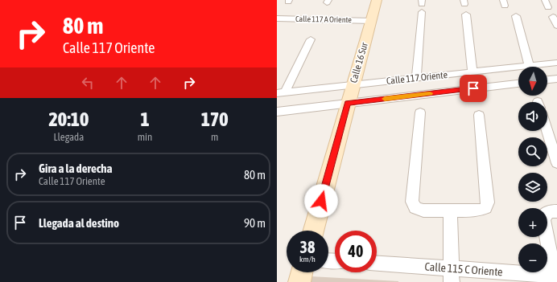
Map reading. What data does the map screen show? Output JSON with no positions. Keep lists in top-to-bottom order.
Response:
{
  "streets": {
    "street": [
      "Calle 117 A Oriente",
      "Calle 16 Sur",
      "Calle 117 Oriente",
      "Calle 115 C Oriente"
    ]
  },
  "crossings": [
    ["Calle 117 A Oriente", "Calle 16 Sur"],
    ["Calle 16 Sur", "Calle 117 Oriente"]
  ],
  "north": "bottom",
  "page": {
    "turn": ["80 m", "Calle 117 Oriente"],
    "map_buttons": ["+", "−"],
    "eta": [
      "20:10",
      "Llegada",
      "1",
      "min",
      "170",
      "m"
    ],
    "list": [
      {
        "name": "Gira a la derecha",
        "note": "Calle 117 Oriente",
        "value": "80 m"
      },
      {
        "name": "Llegada al destino",
        "value": "90 m"
      }
    ],
    "speed": "38 km/h",
    "limit": "40"
  }
}
